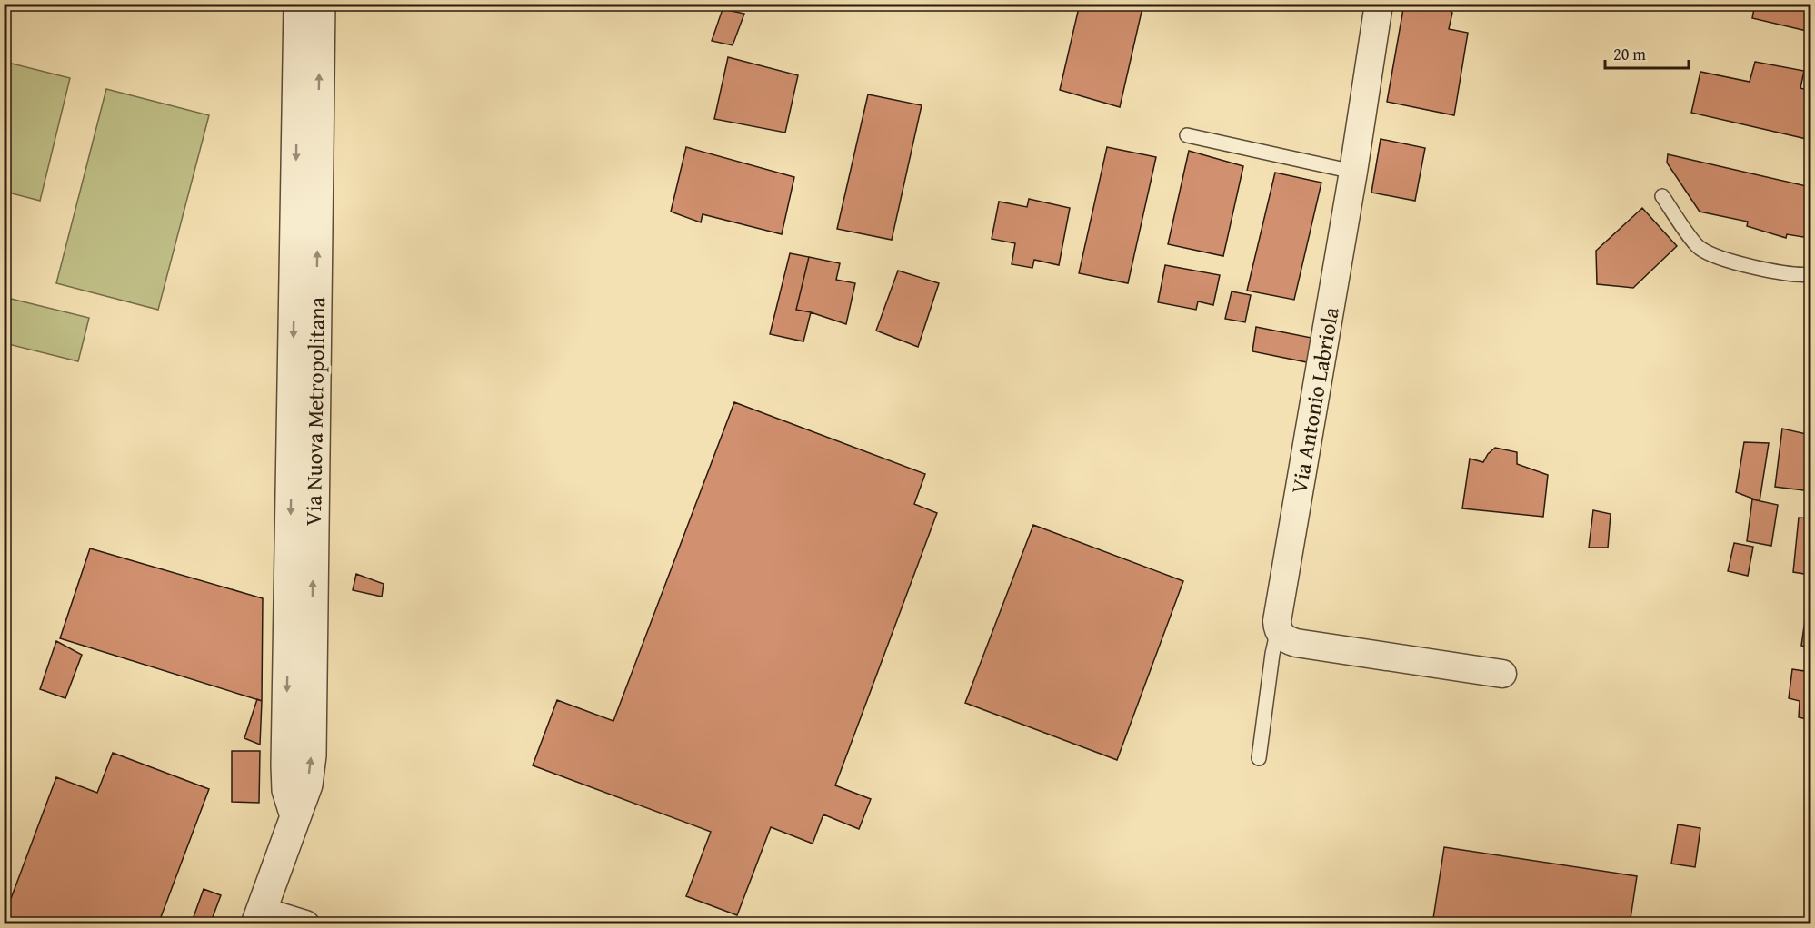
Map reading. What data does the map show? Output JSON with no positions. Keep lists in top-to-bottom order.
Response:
{
  "streets": {
    "street": ["Via Antonio Labriola", "Via Nuova Metropolitana"]
  },
  "scale_bar": "20 m"
}
